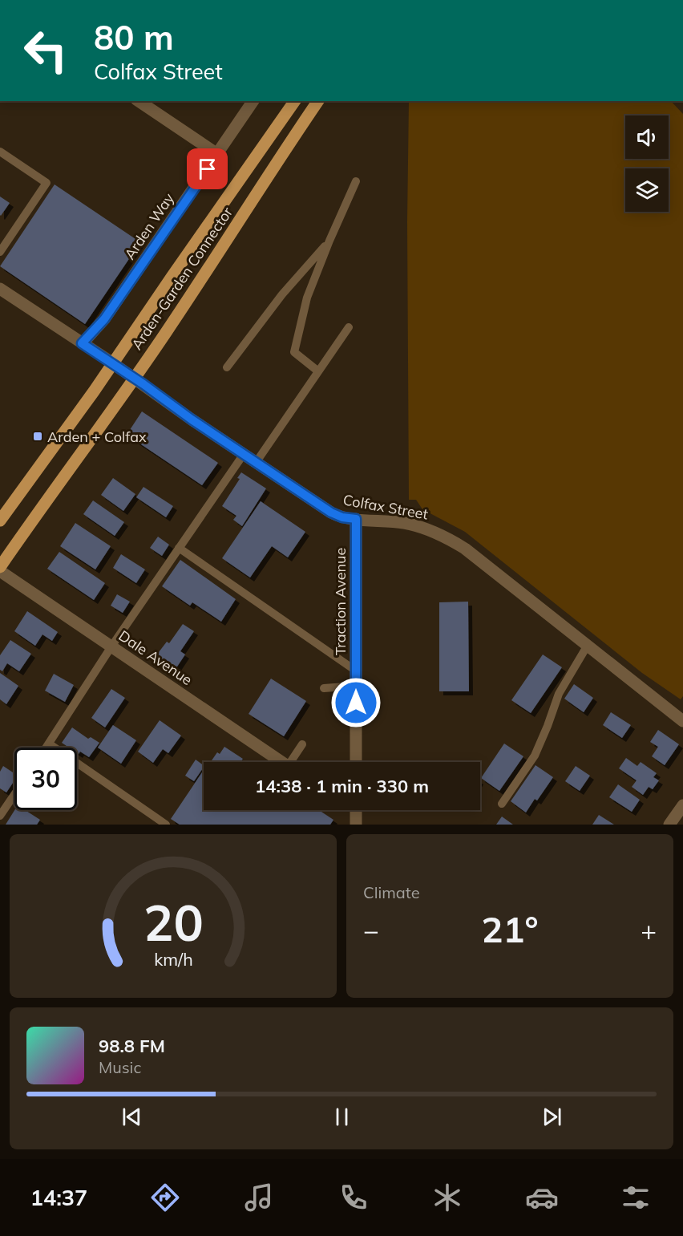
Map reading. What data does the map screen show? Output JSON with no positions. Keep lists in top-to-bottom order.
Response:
{
  "streets": {
    "main road": ["Arden-Garden Connector"],
    "street": [
      "Arden Way",
      "Colfax Street",
      "Traction Avenue",
      "Dale Avenue"
    ]
  },
  "crossings": [
    ["Arden Way", "Colfax Street"],
    ["Arden-Garden Connector", "Colfax Street"],
    ["Colfax Street", "Traction Avenue"]
  ],
  "places": {
    "transit": ["Arden + Colfax"]
  },
  "page": {
    "turn": ["80 m", "Colfax Street"],
    "limit": "30",
    "trip": "14:38 · 1 min · 330 m",
    "tile": "Climate",
    "heat": ["−", "21°", "+"],
    "song": ["98.8 FM", "Music"],
    "tabs": "14:37",
    "gauge": ["20", "km/h"]
  }
}
